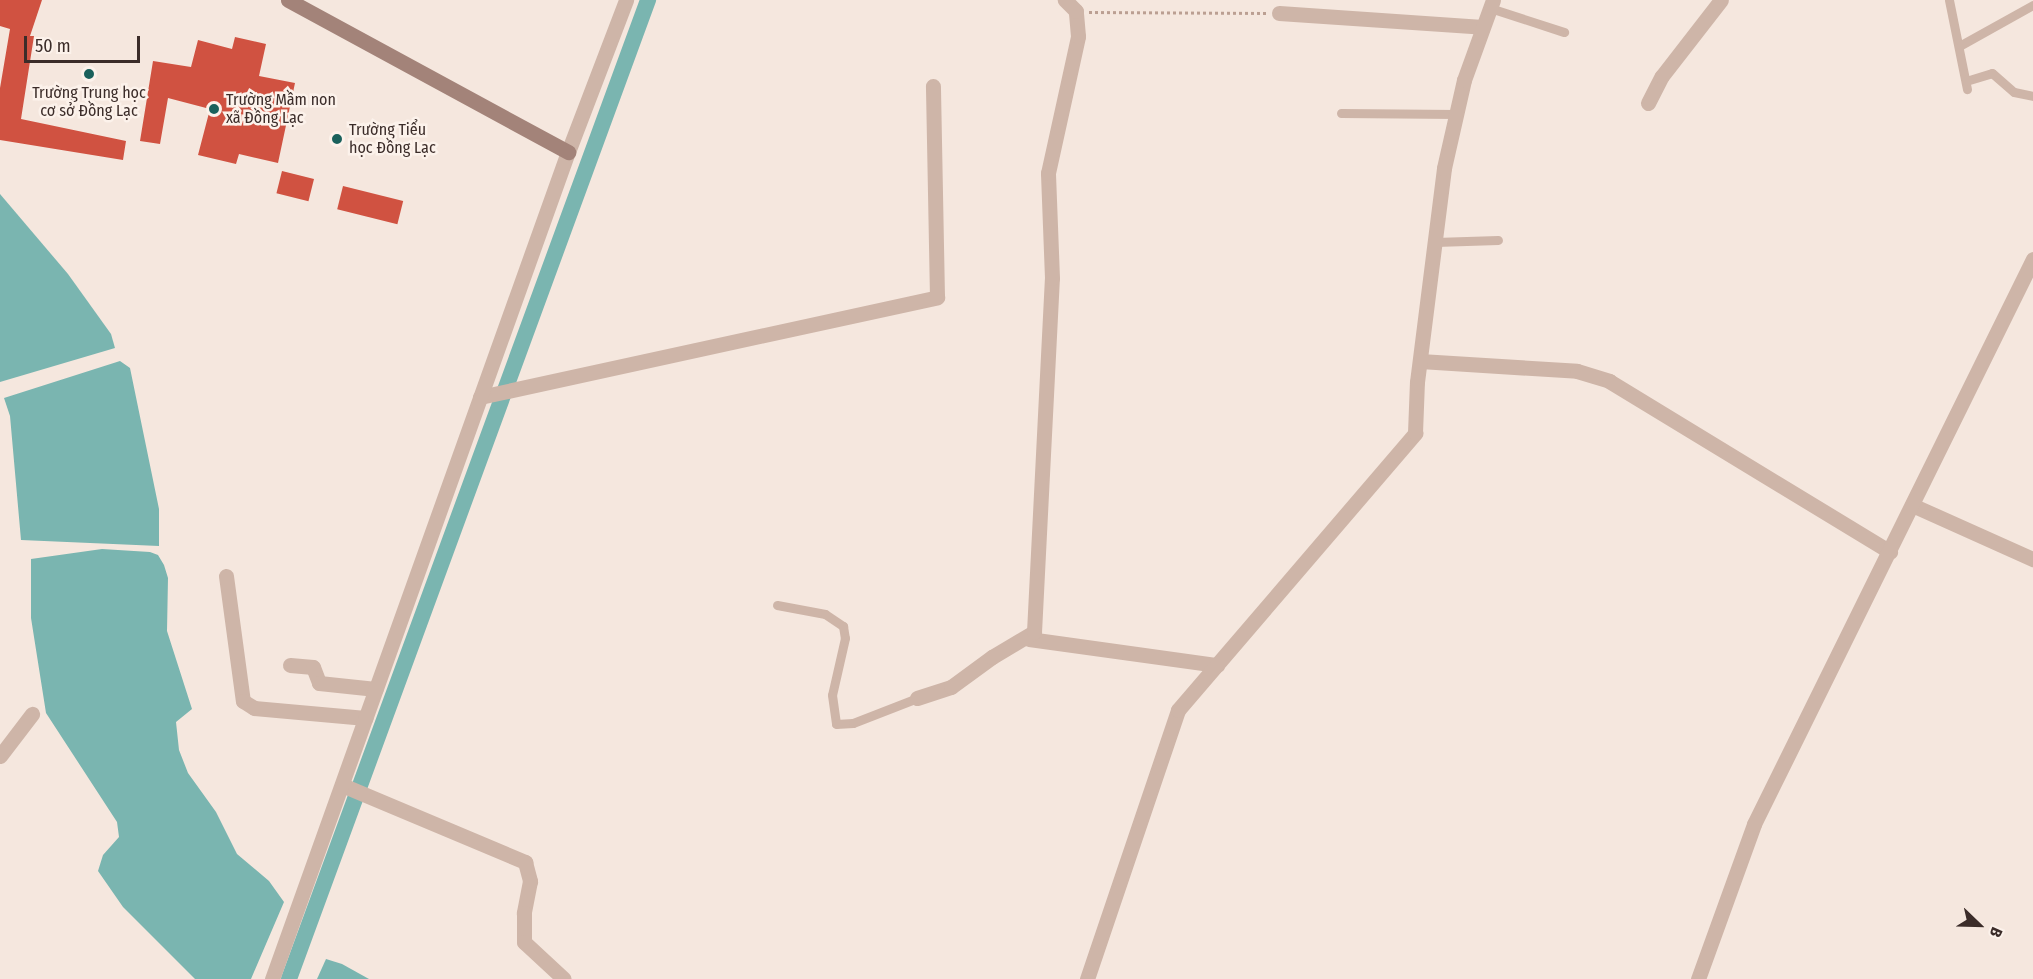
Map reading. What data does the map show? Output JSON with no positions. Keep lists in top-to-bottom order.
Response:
{
  "places": ["Trường Trung học cơ sở Đồng Lạc", "Trường Mầm non xã Đồng Lạc", "Trường Tiểu học Đồng Lạc"],
  "scale_bar": "50 m",
  "north": "bottom right"
}
